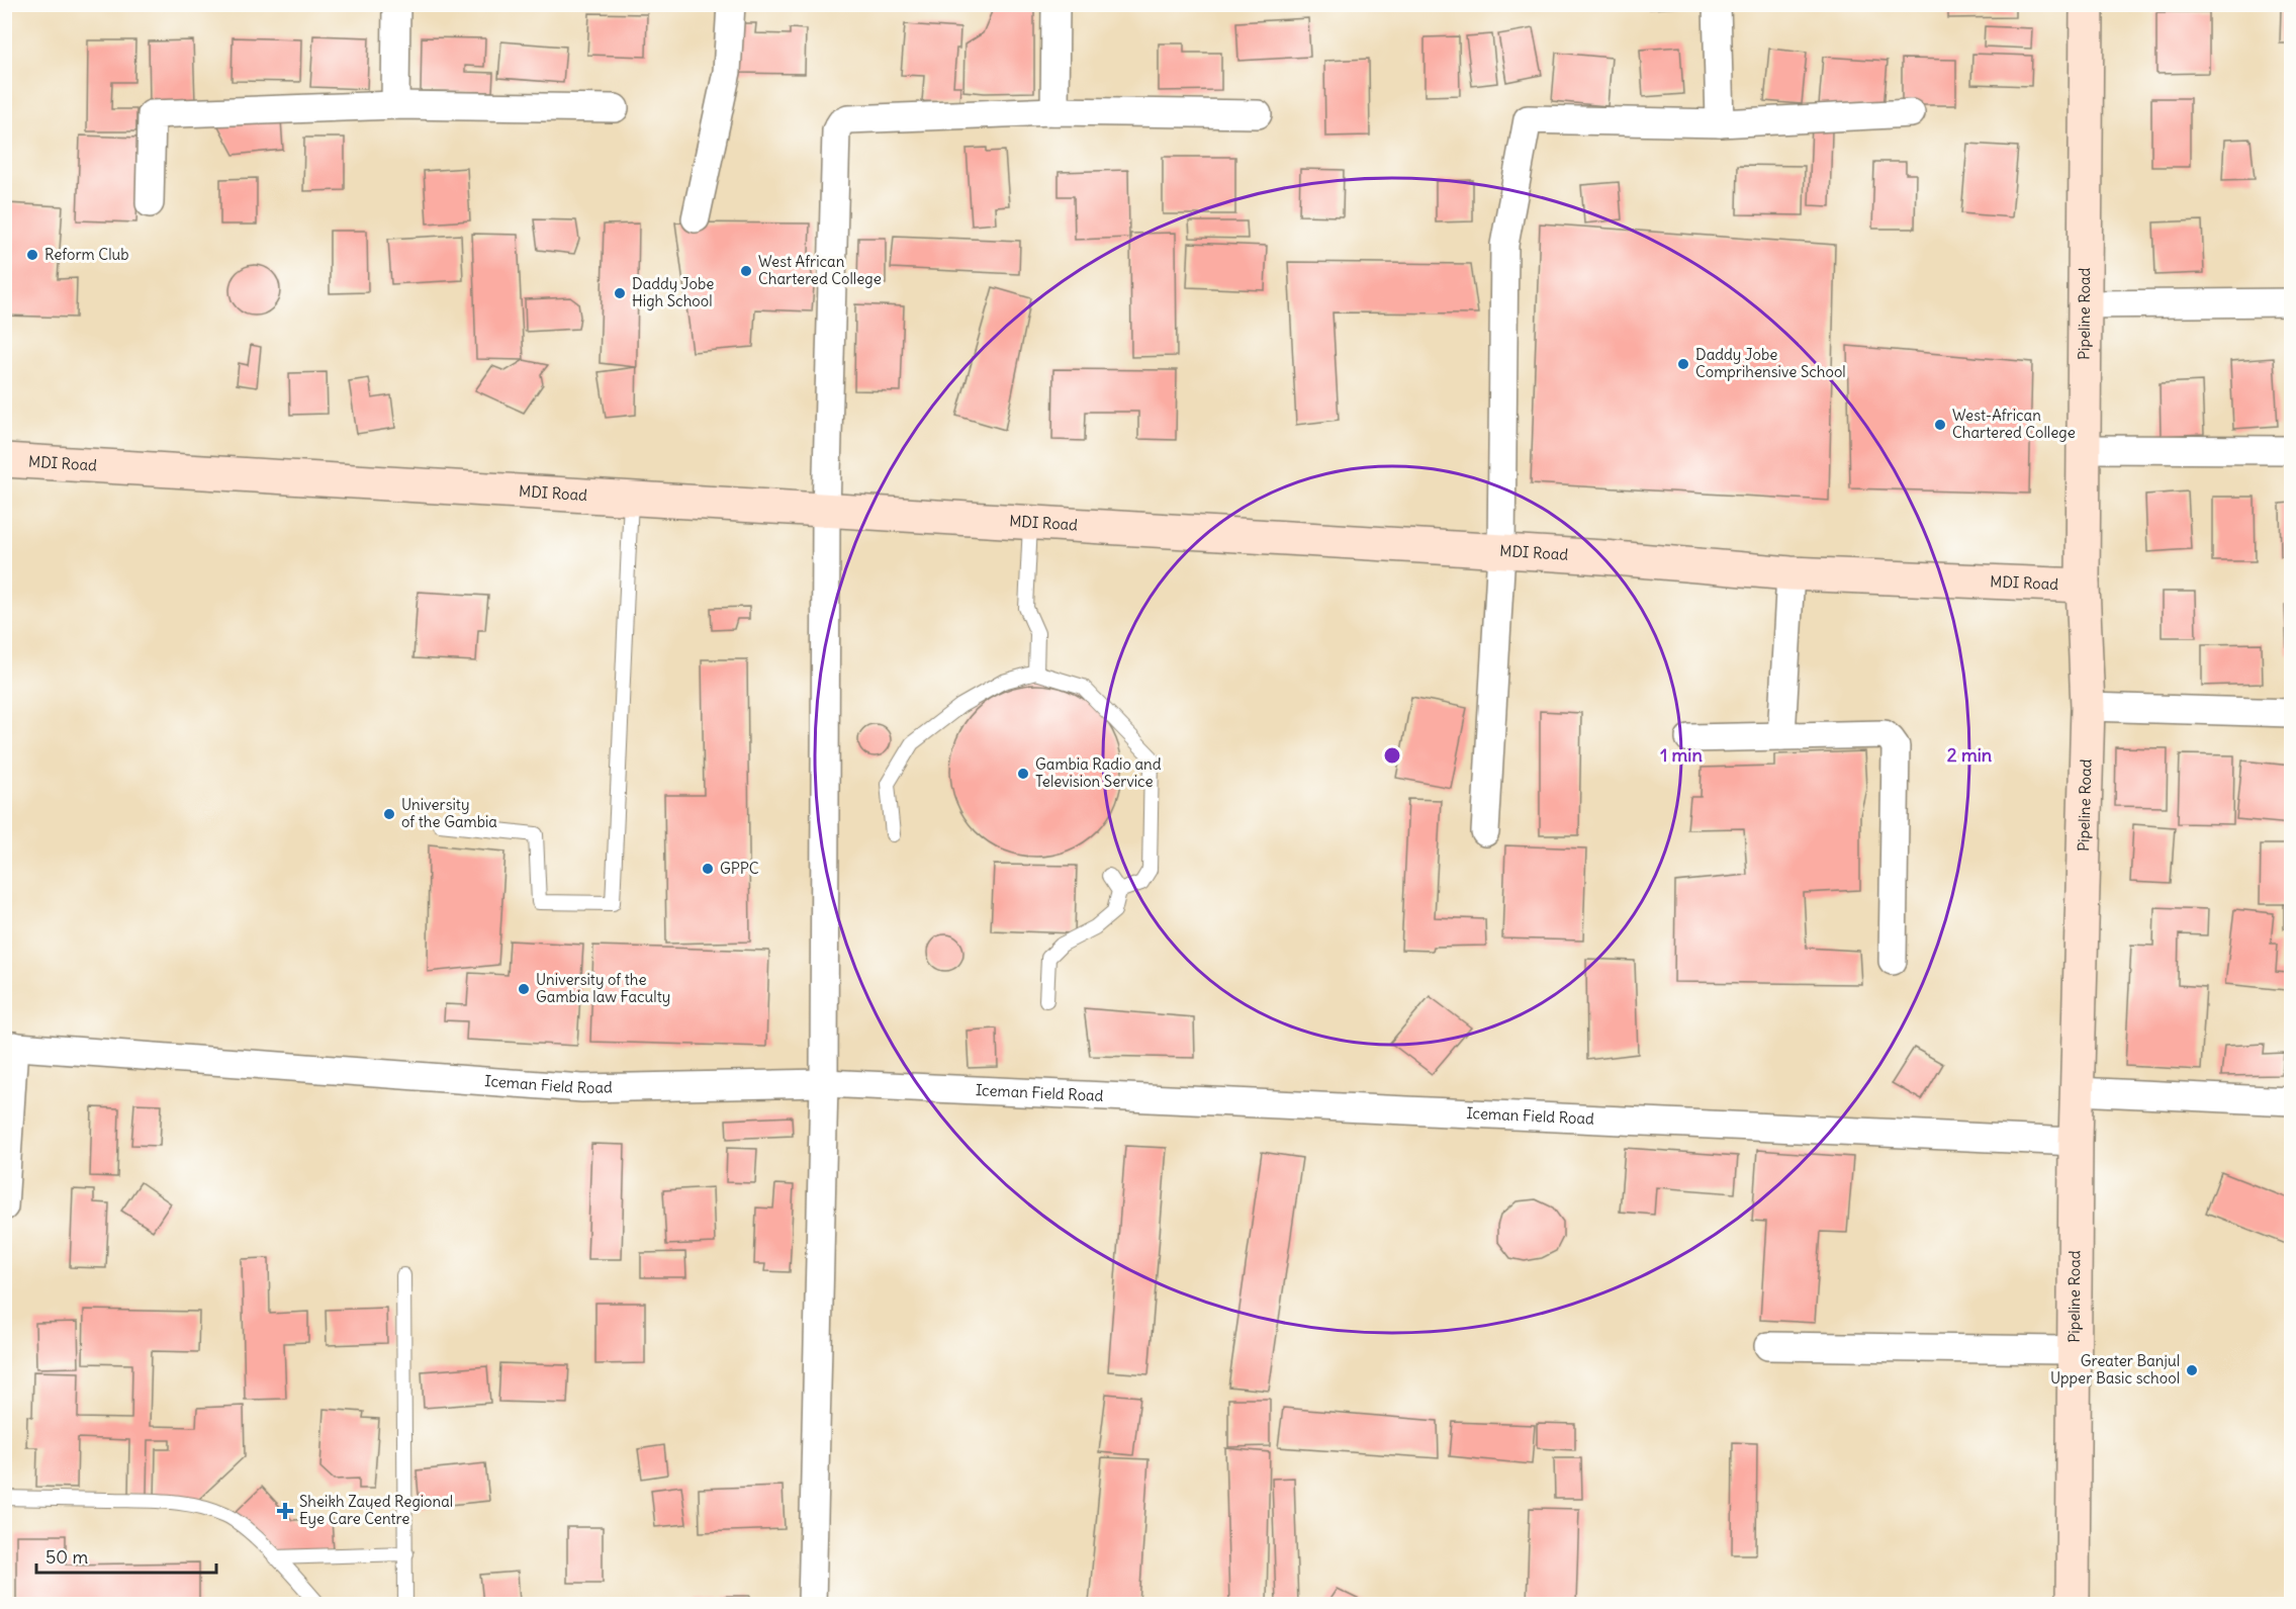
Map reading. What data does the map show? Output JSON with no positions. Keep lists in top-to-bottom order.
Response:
{
  "streets": {
    "street": ["Pipeline Road", "MDI Road", "Iceman Field Road"]
  },
  "crossings": [
    ["Pipeline Road", "MDI Road"],
    ["Pipeline Road", "Iceman Field Road"]
  ],
  "places": {
    "other": [
      "Reform Club",
      "West African Chartered College",
      "Daddy Jobe High School",
      "Daddy Jobe Comprihensive School",
      "West-African Chartered College",
      "Gambia Radio and Television Service",
      "University of the Gambia",
      "GPPC",
      "University of the Gambia law Faculty",
      "Greater Banjul Upper Basic school"
    ],
    "health": ["Sheikh Zayed Regional Eye Care Centre"]
  },
  "scale_bar": "50 m",
  "rings": ["1 min", "2 min"]
}
